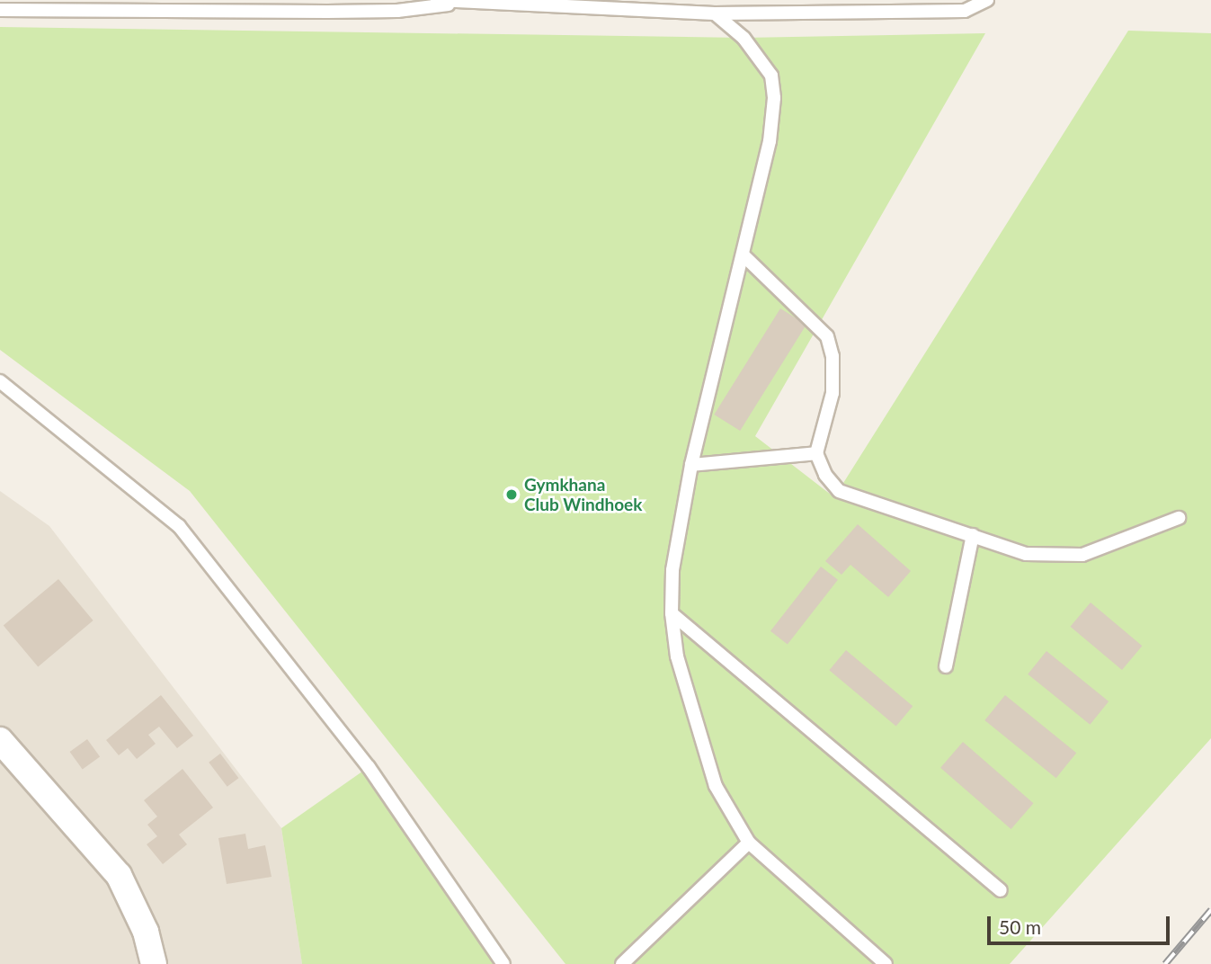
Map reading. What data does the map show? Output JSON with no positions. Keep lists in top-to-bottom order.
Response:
{
  "places": ["Gymkhana Club Windhoek"],
  "scale_bar": "50 m"
}
